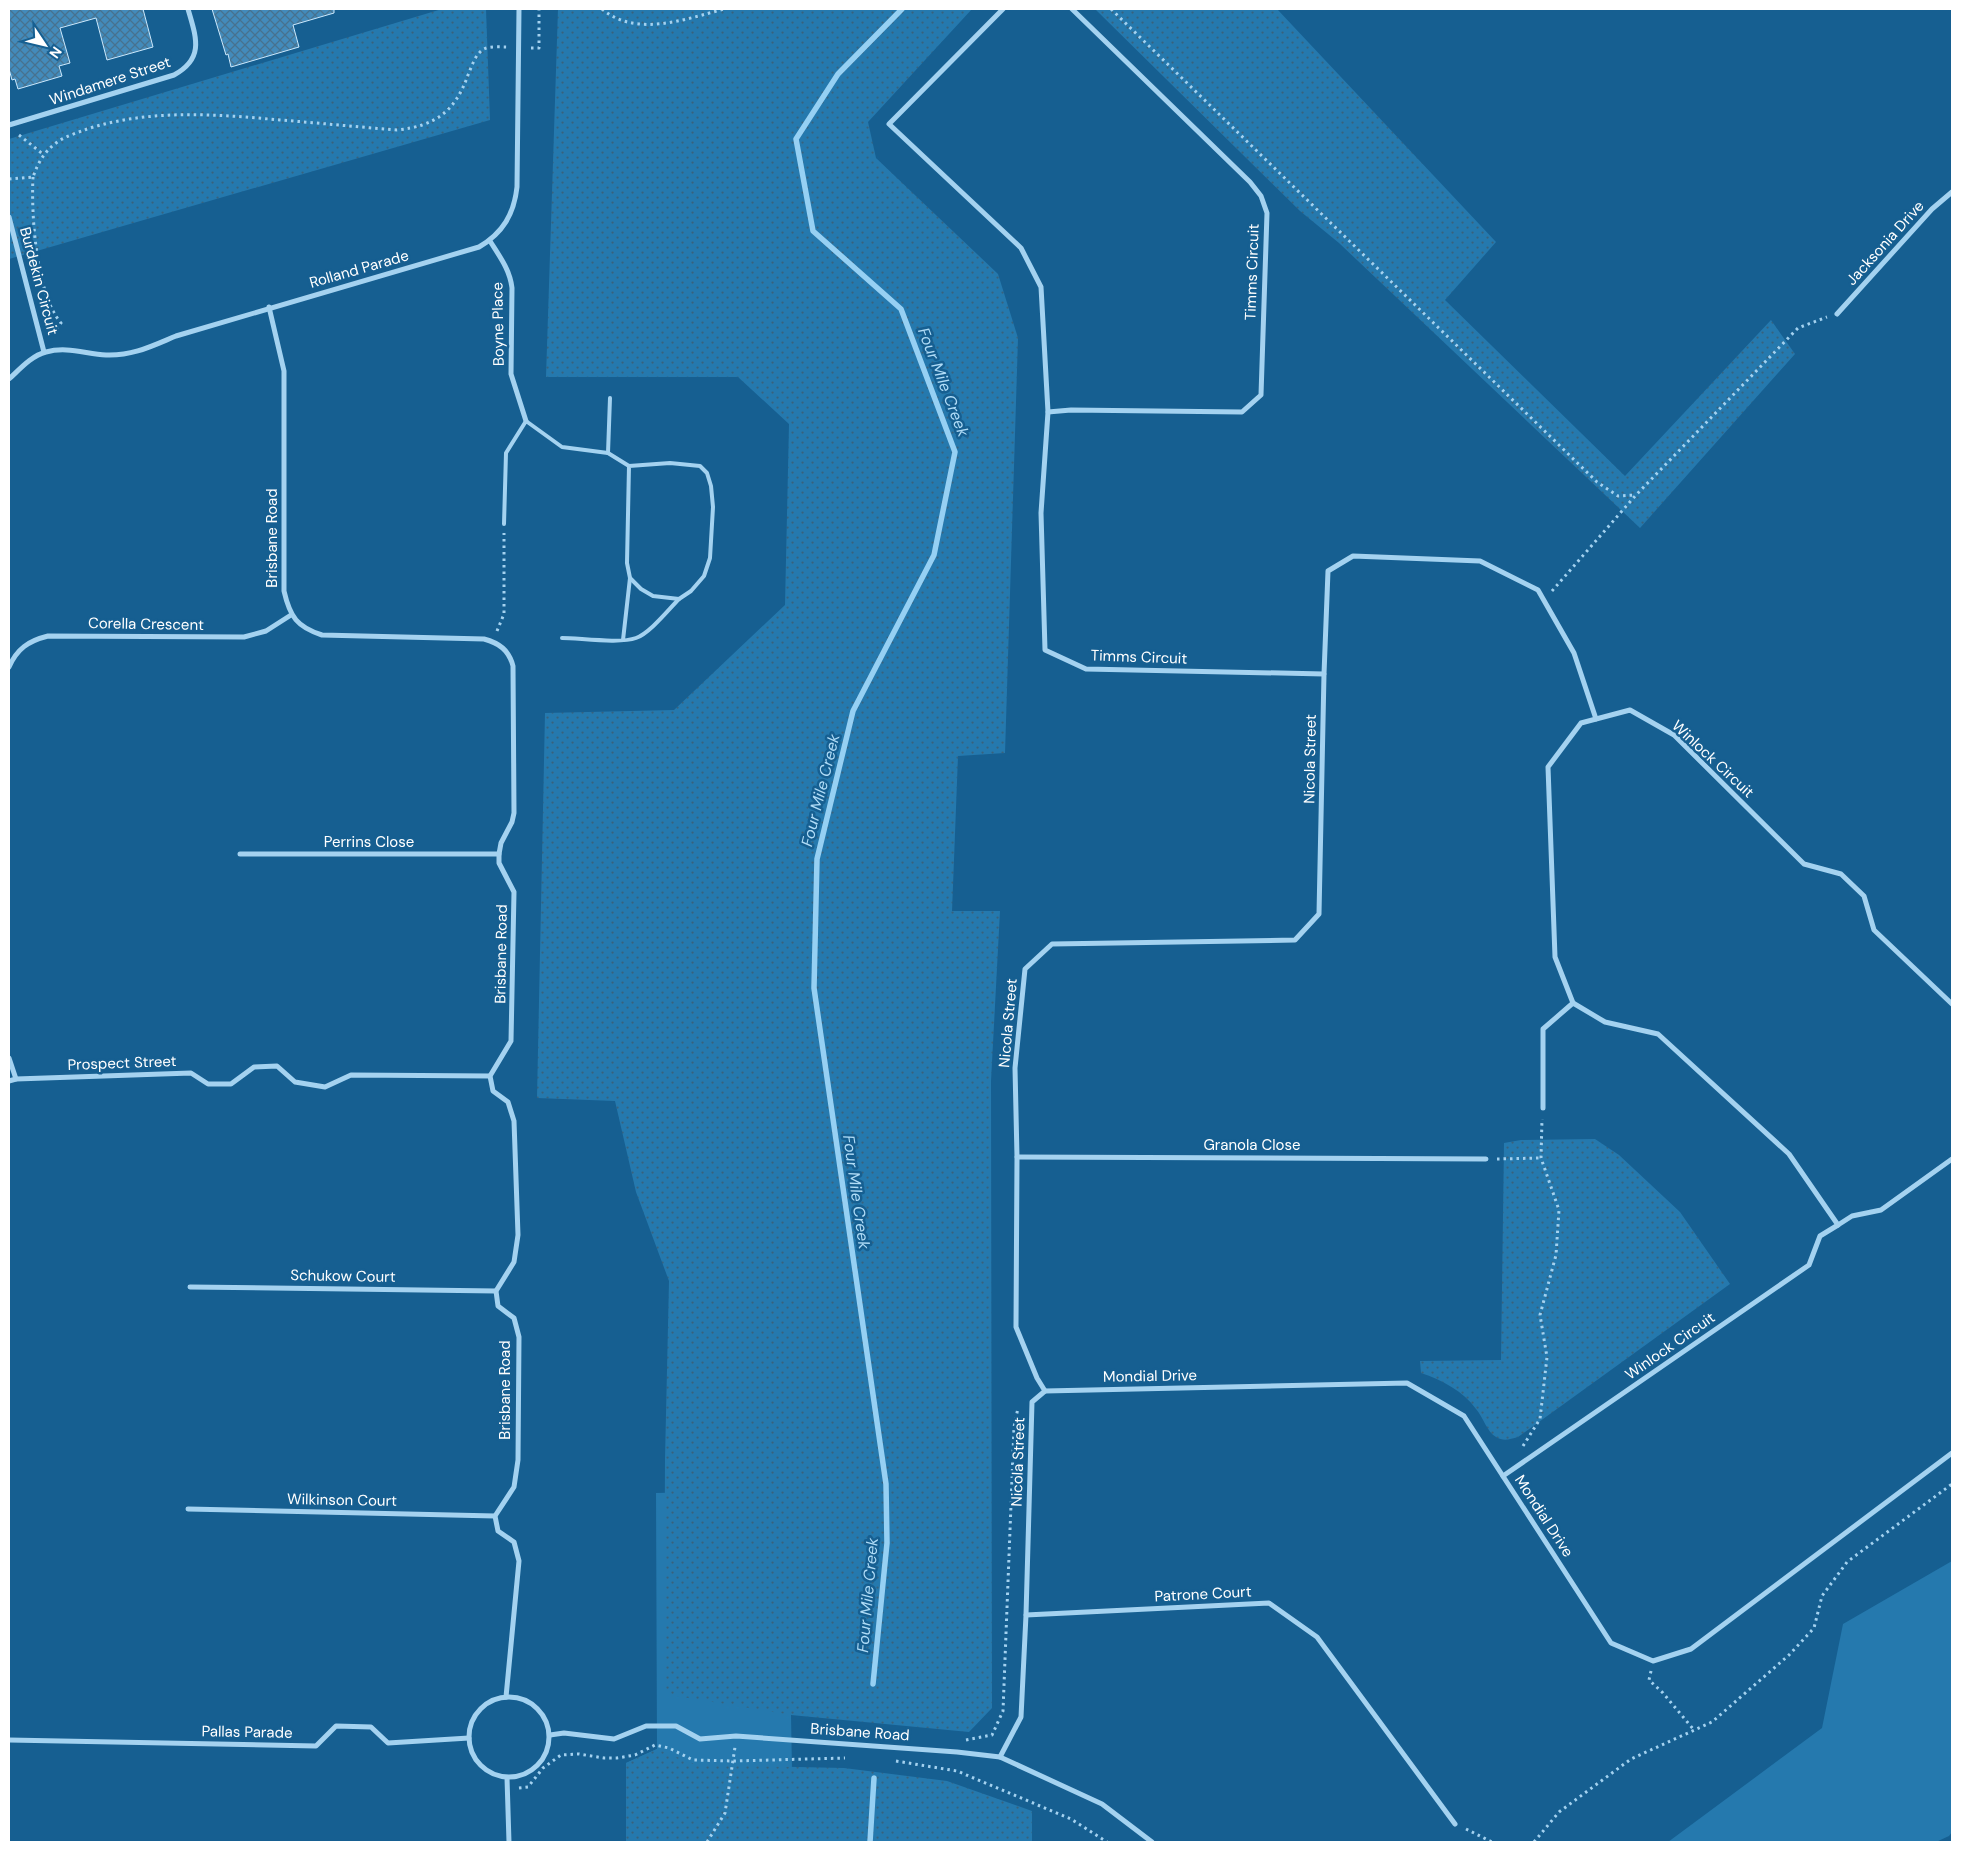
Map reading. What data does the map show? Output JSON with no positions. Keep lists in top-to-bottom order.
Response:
{
  "streets": {
    "street": [
      "Windamere Street",
      "Jacksonia Drive",
      "Rolland Parade",
      "Timms Circuit",
      "Burdekin Circuit",
      "Boyne Place",
      "Brisbane Road",
      "Corella Crescent",
      "Nicola Street",
      "Winlock Circuit",
      "Perrins Close",
      "Prospect Street",
      "Granola Close",
      "Schukow Court",
      "Mondial Drive",
      "Wilkinson Court",
      "Patrone Court",
      "Pallas Parade"
    ]
  },
  "crossings": [
    ["Rolland Parade", "Burdekin Circuit"],
    ["Rolland Parade", "Boyne Place"],
    ["Rolland Parade", "Brisbane Road"],
    ["Timms Circuit", "Nicola Street"],
    ["Brisbane Road", "Corella Crescent"],
    ["Brisbane Road", "Nicola Street"],
    ["Brisbane Road", "Perrins Close"],
    ["Brisbane Road", "Prospect Street"],
    ["Brisbane Road", "Schukow Court"],
    ["Brisbane Road", "Wilkinson Court"],
    ["Brisbane Road", "Pallas Parade"],
    ["Nicola Street", "Granola Close"],
    ["Nicola Street", "Mondial Drive"],
    ["Nicola Street", "Patrone Court"],
    ["Winlock Circuit", "Mondial Drive"]
  ],
  "water": ["Four Mile Creek"],
  "north": "bottom right"
}
